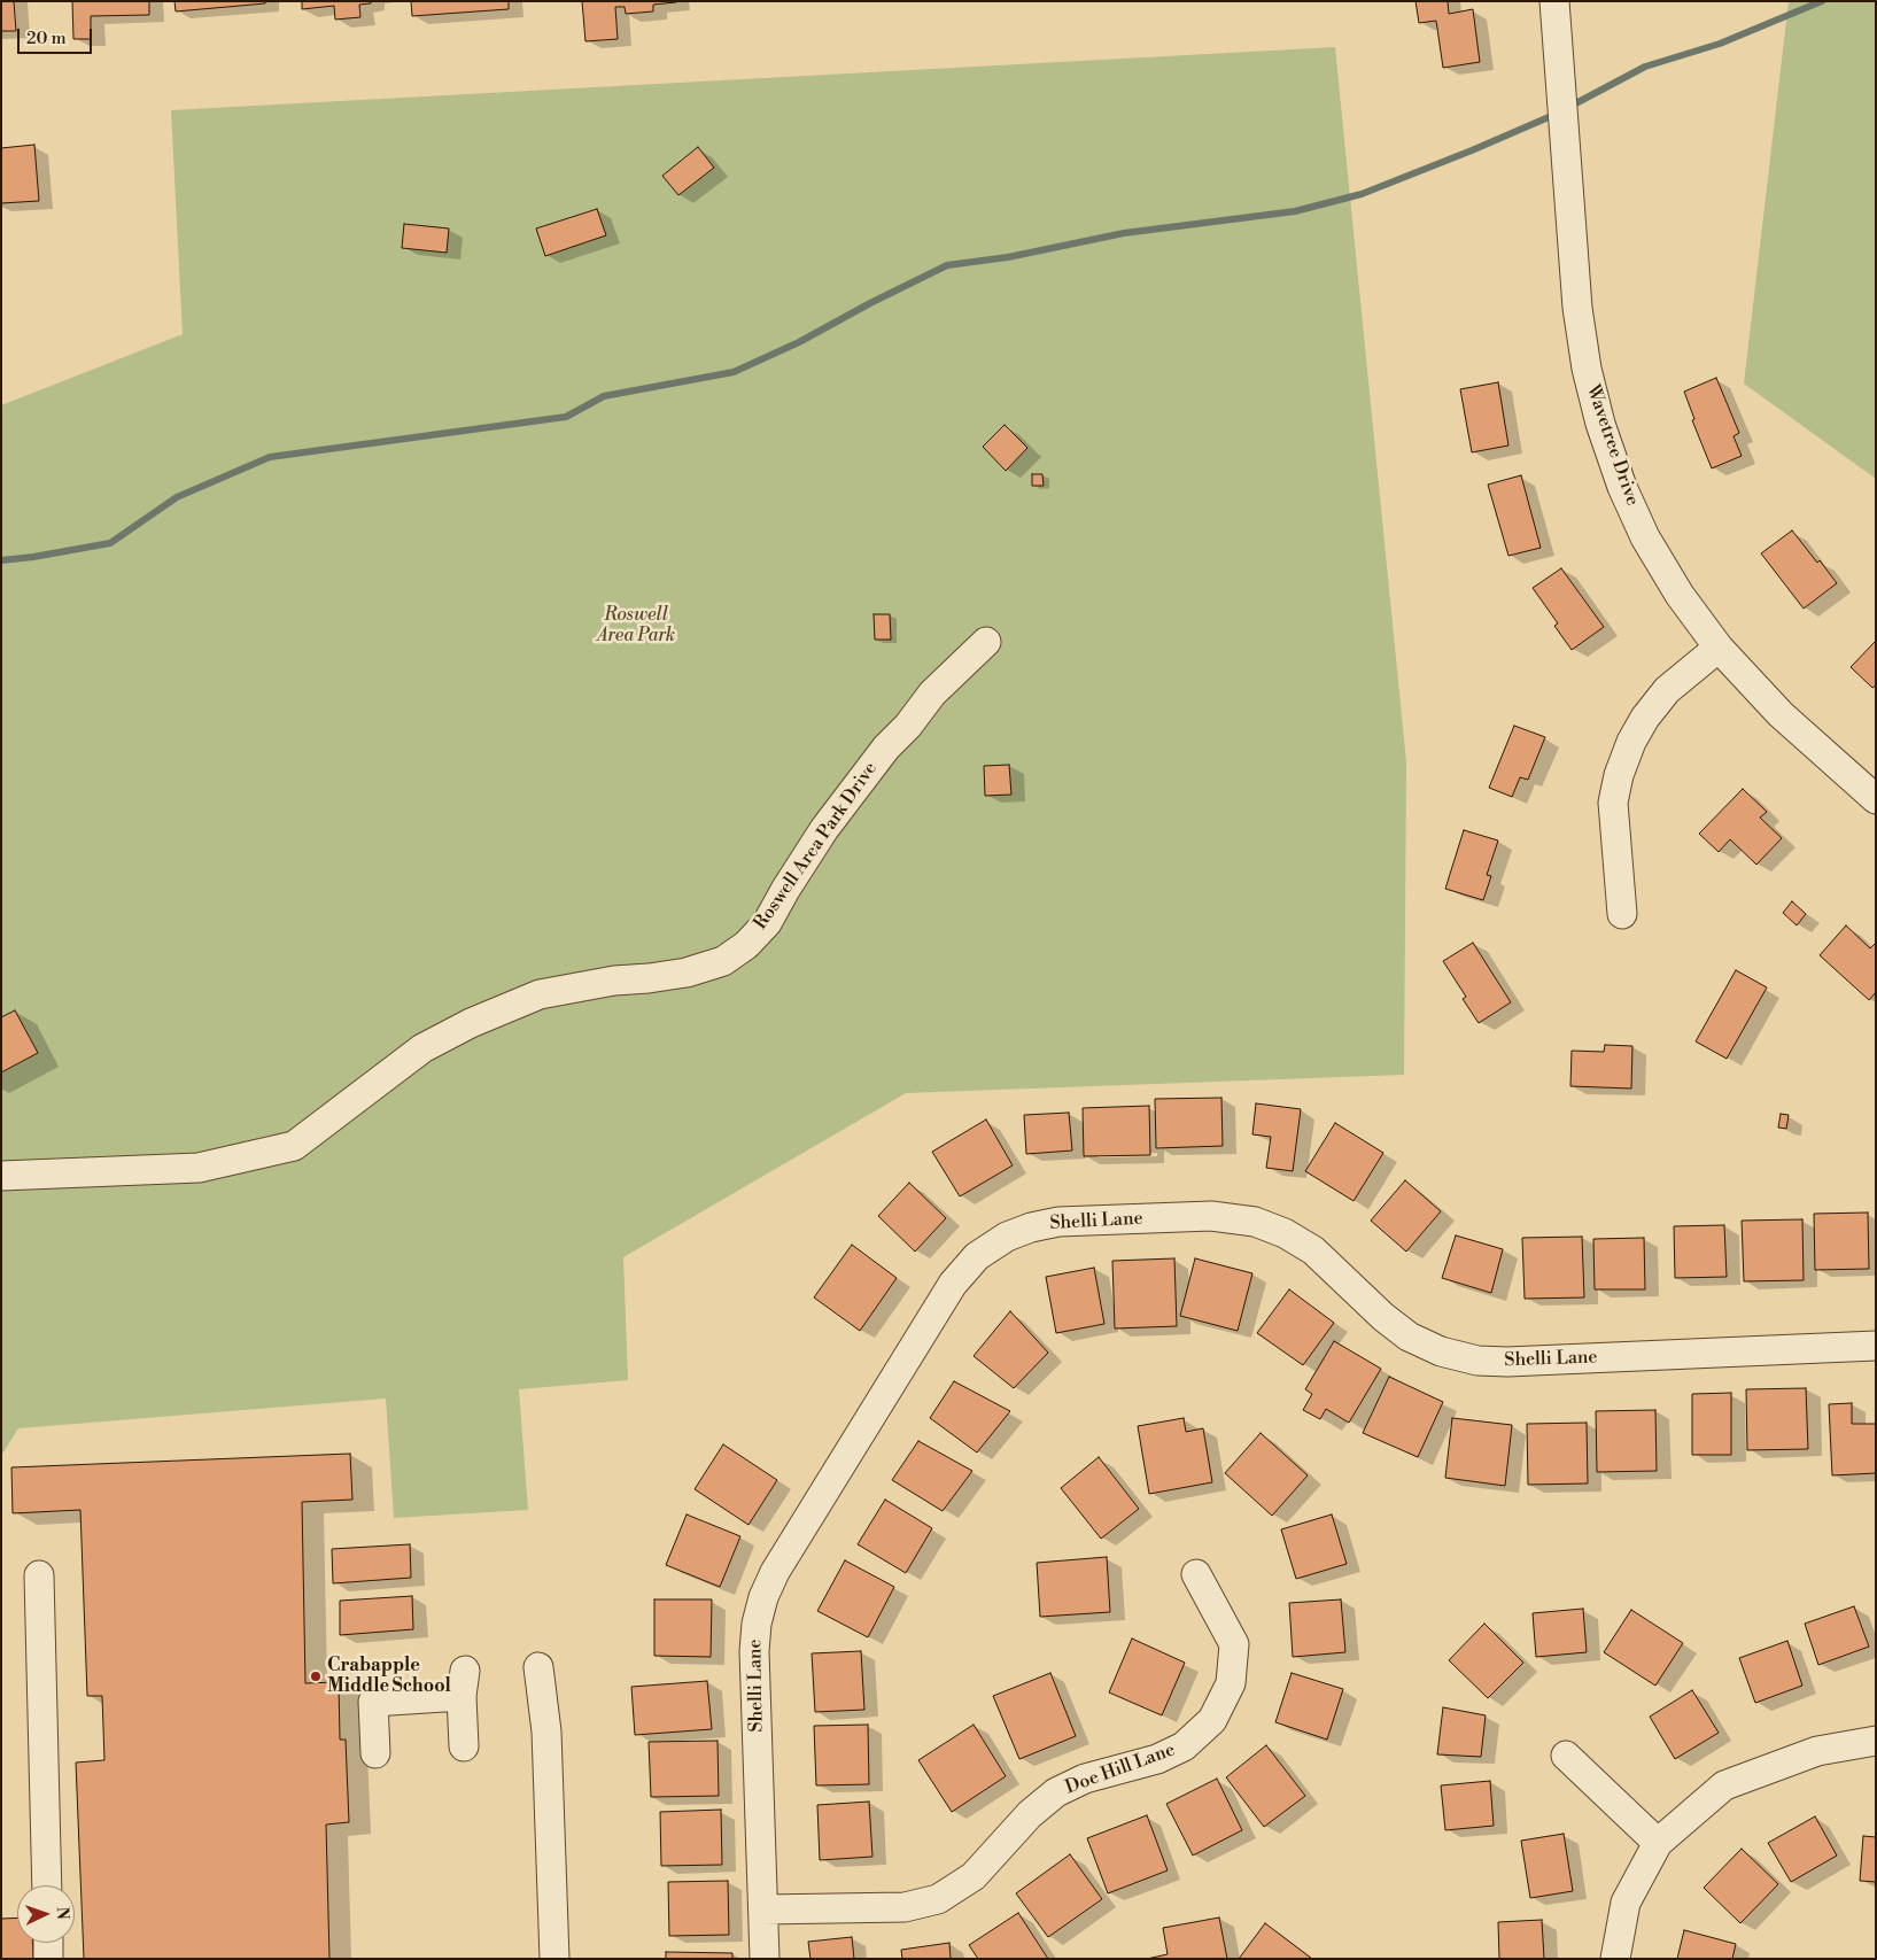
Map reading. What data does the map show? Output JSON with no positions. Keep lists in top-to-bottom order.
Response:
{
  "streets": {
    "street": [
      "Wavetree Drive",
      "Roswell Area Park Drive",
      "Shelli Lane",
      "Doe Hill Lane"
    ]
  },
  "crossings": [
    ["Shelli Lane", "Doe Hill Lane"]
  ],
  "parks": ["Roswell Area Park"],
  "places": ["Crabapple Middle School"],
  "scale_bar": "20 m",
  "north": "right"
}
